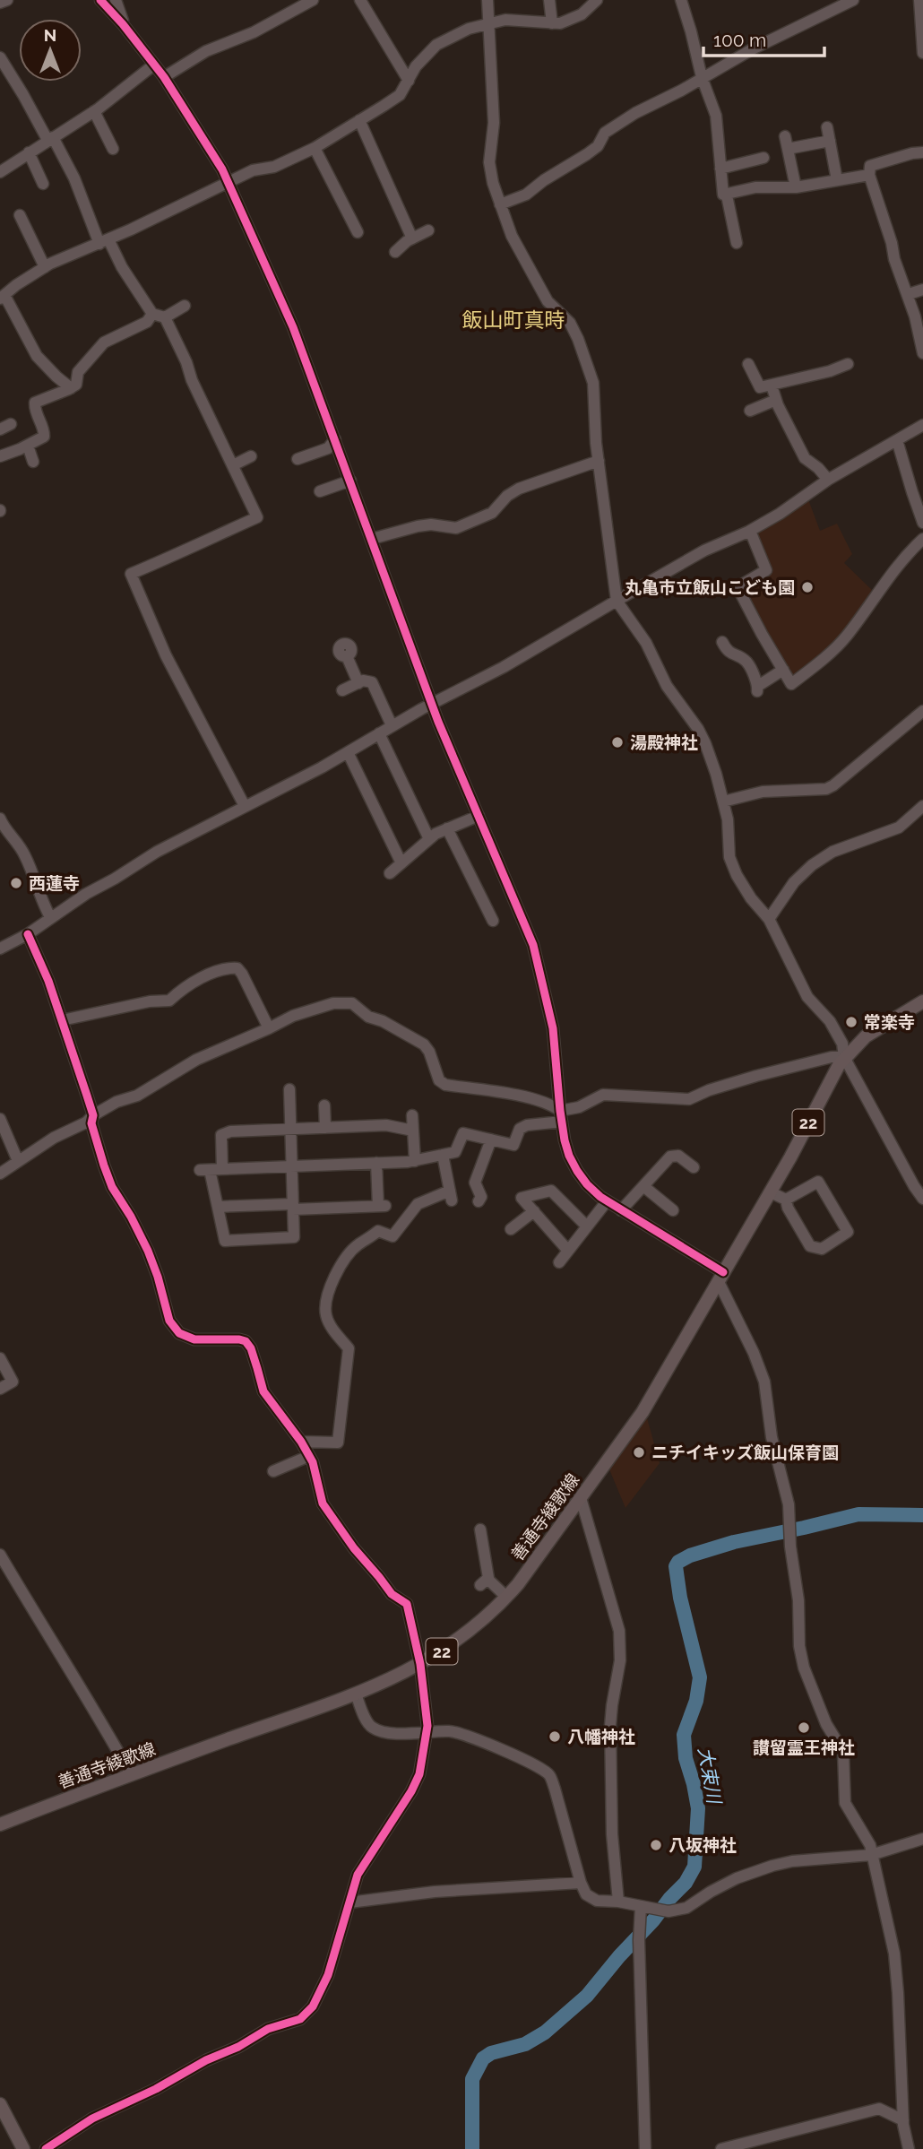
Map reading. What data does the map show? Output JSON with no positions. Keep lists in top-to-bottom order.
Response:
{
  "streets": {
    "main road": ["22", "善通寺綾歌線"]
  },
  "districts": ["飯山町真時"],
  "water": ["大束川"],
  "places": [
    "丸亀市立飯山こども園",
    "湯殿神社",
    "西蓮寺",
    "常楽寺",
    "ニチイキッズ飯山保育園",
    "讃留霊王神社",
    "八幡神社",
    "八坂神社"
  ],
  "scale_bar": "100 m",
  "north": "top"
}
